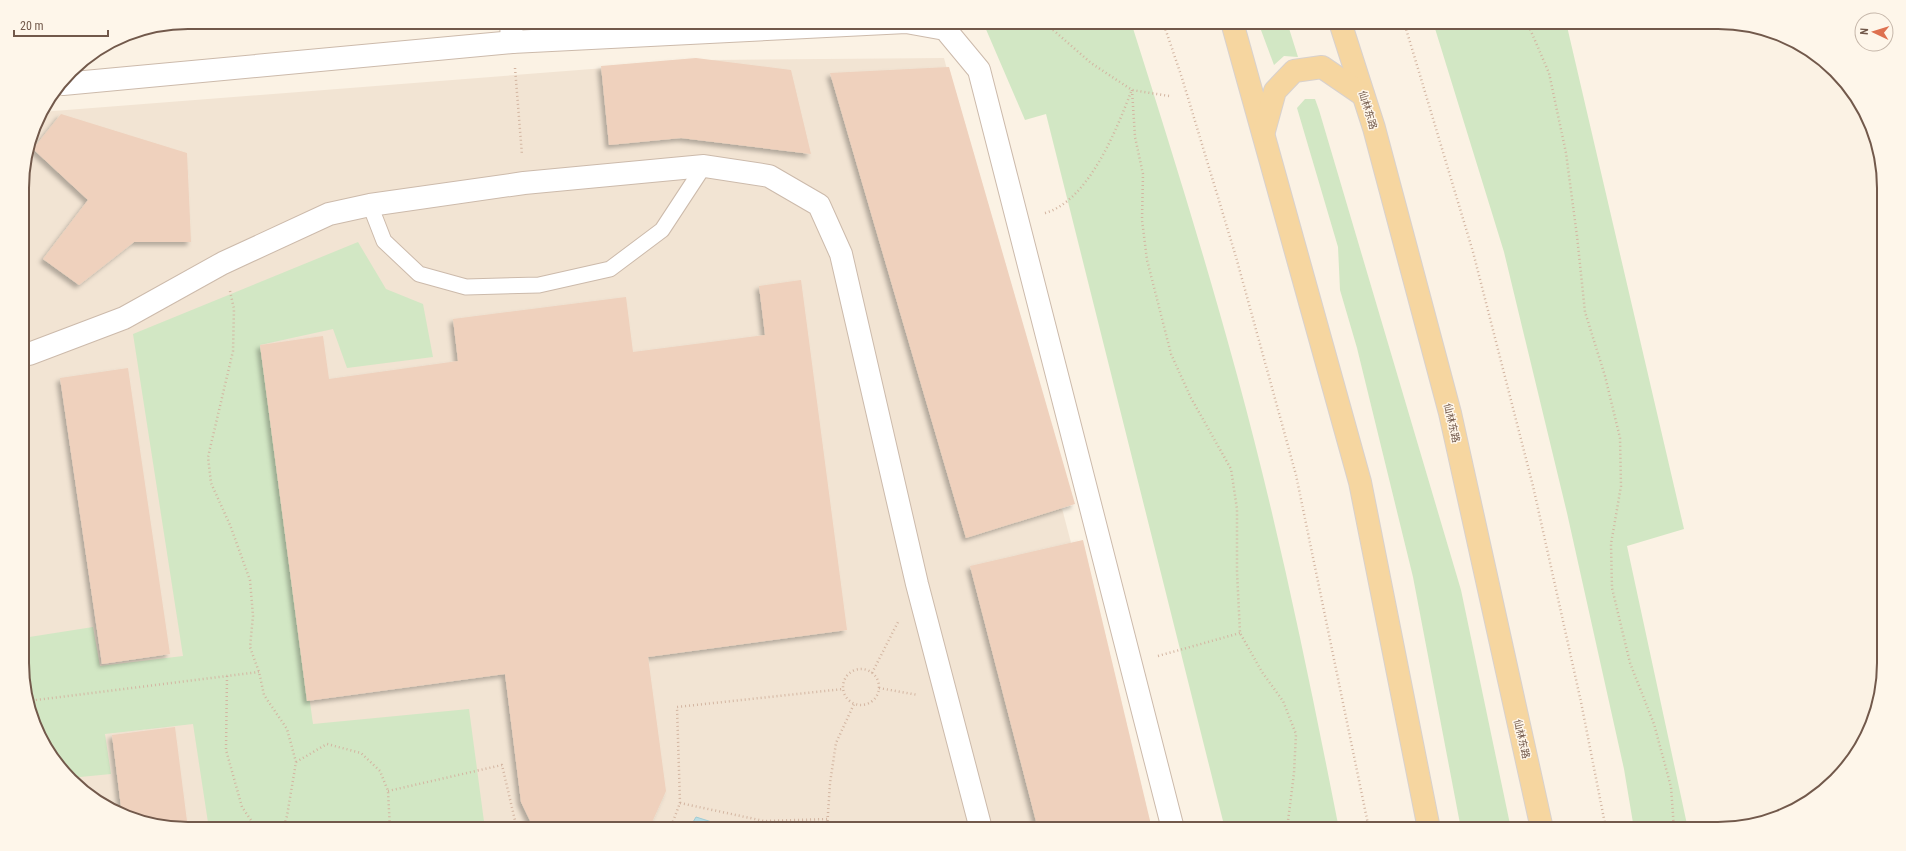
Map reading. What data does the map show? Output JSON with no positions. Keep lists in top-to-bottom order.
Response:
{
  "streets": {
    "main road": ["仙林东路"]
  },
  "scale_bar": "20 m",
  "north": "left"
}
